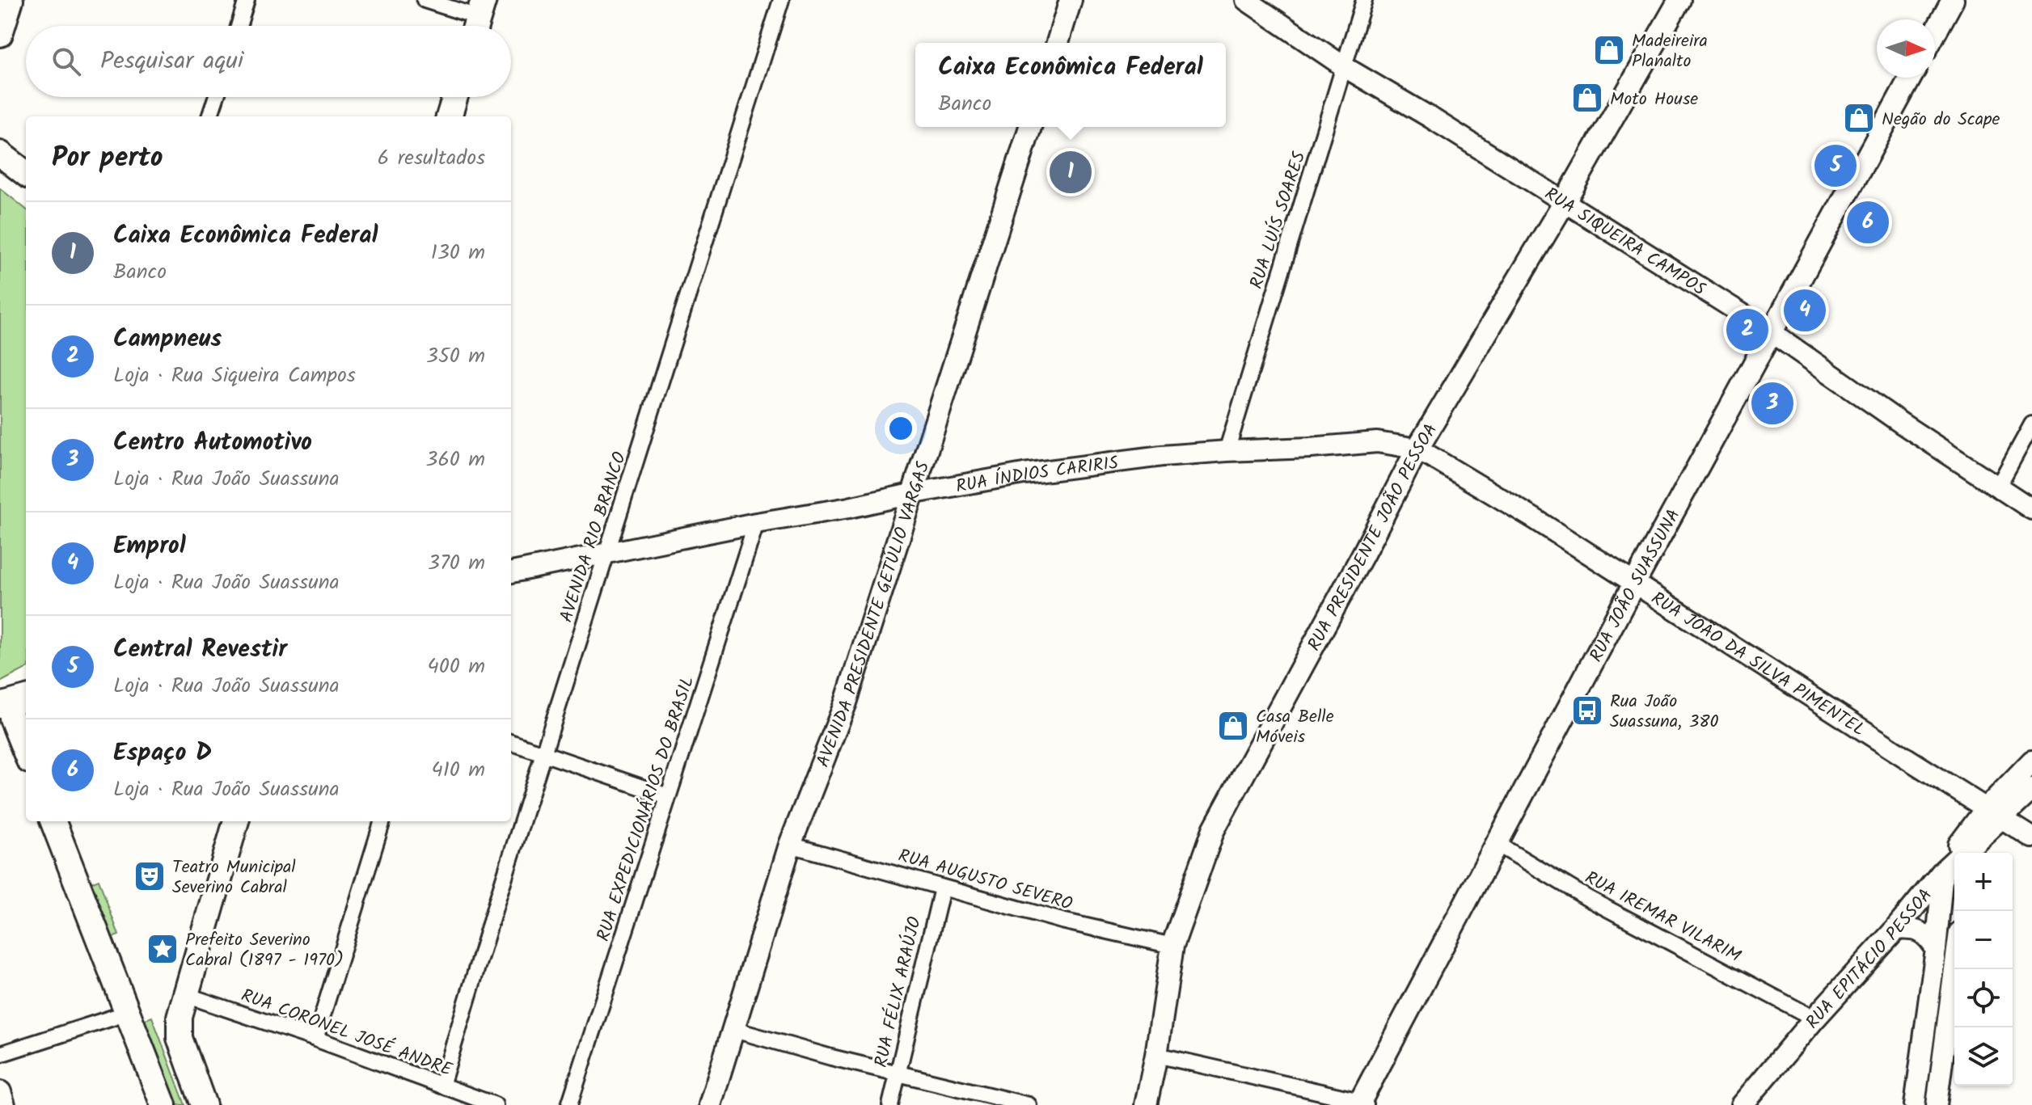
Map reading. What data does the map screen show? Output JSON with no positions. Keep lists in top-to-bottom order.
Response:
{
  "streets": {
    "main road": [
      "RUA PRESIDENTE JOÃO PESSOA",
      "RUA JOÃO SUASSUNA",
      "AVENIDA PRESIDENTE GETÚLIO VARGAS",
      "RUA EPITÁCIO PESSOA"
    ],
    "street": [
      "RUA LUÍS SOARES",
      "RUA SIQUEIRA CAMPOS",
      "RUA ÍNDIOS CARIRIS",
      "AVENIDA RIO BRANCO",
      "RUA JOÃO DA SILVA PIMENTEL",
      "RUA EXPEDICIONÁRIOS DO BRASIL",
      "RUA AUGUSTO SEVERO",
      "RUA IREMAR VILARIM",
      "RUA FÉLIX ARAÚJO",
      "RUA CORONEL JOSÉ ANDRE"
    ]
  },
  "crossings": [
    ["RUA LUÍS SOARES", "RUA SIQUEIRA CAMPOS"],
    ["RUA LUÍS SOARES", "RUA ÍNDIOS CARIRIS"],
    ["RUA SIQUEIRA CAMPOS", "RUA PRESIDENTE JOÃO PESSOA"],
    ["RUA SIQUEIRA CAMPOS", "RUA JOÃO SUASSUNA"],
    ["RUA ÍNDIOS CARIRIS", "AVENIDA RIO BRANCO"],
    ["RUA ÍNDIOS CARIRIS", "RUA PRESIDENTE JOÃO PESSOA"],
    ["RUA ÍNDIOS CARIRIS", "AVENIDA PRESIDENTE GETÚLIO VARGAS"],
    ["RUA ÍNDIOS CARIRIS", "RUA JOÃO DA SILVA PIMENTEL"],
    ["RUA ÍNDIOS CARIRIS", "RUA EXPEDICIONÁRIOS DO BRASIL"],
    ["AVENIDA RIO BRANCO", "RUA CORONEL JOSÉ ANDRE"],
    ["RUA PRESIDENTE JOÃO PESSOA", "RUA JOÃO DA SILVA PIMENTEL"],
    ["RUA PRESIDENTE JOÃO PESSOA", "RUA AUGUSTO SEVERO"],
    ["RUA JOÃO SUASSUNA", "RUA JOÃO DA SILVA PIMENTEL"],
    ["RUA JOÃO SUASSUNA", "RUA IREMAR VILARIM"],
    ["AVENIDA PRESIDENTE GETÚLIO VARGAS", "RUA AUGUSTO SEVERO"],
    ["RUA JOÃO DA SILVA PIMENTEL", "RUA EPITÁCIO PESSOA"],
    ["RUA AUGUSTO SEVERO", "RUA FÉLIX ARAÚJO"],
    ["RUA IREMAR VILARIM", "RUA EPITÁCIO PESSOA"]
  ],
  "places": {
    "shop": [
      "Madeireira Planalto",
      "Moto House",
      "Negão do Scape",
      "Casa Belle Móveis"
    ],
    "bus stop": ["Rua João Suassuna, 380"],
    "theatre": ["Teatro Municipal Severino Cabral"],
    "place": ["Prefeito Severino Cabral (1897 - 1970)"]
  },
  "north": "right",
  "page": {
    "search": "Pesquisar aqui",
    "popup": ["Caixa Econômica Federal", "Banco"],
    "heading": ["Por perto", "6 resultados"],
    "pins": [
      "5",
      "1",
      "6",
      "4",
      "2",
      "3"
    ],
    "list": [
      {
        "mark": "1",
        "name": "Caixa Econômica Federal",
        "note": "Banco",
        "value": "130 m"
      },
      {
        "mark": "2",
        "name": "Campneus",
        "note": "Loja · Rua Siqueira Campos",
        "value": "350 m"
      },
      {
        "mark": "3",
        "name": "Centro Automotivo",
        "note": "Loja · Rua João Suassuna",
        "value": "360 m"
      },
      {
        "mark": "4",
        "name": "Emprol",
        "note": "Loja · Rua João Suassuna",
        "value": "370 m"
      },
      {
        "mark": "5",
        "name": "Central Revestir",
        "note": "Loja · Rua João Suassuna",
        "value": "400 m"
      },
      {
        "mark": "6",
        "name": "Espaço D",
        "note": "Loja · Rua João Suassuna",
        "value": "410 m"
      }
    ],
    "map_buttons": ["+", "−"]
  }
}
